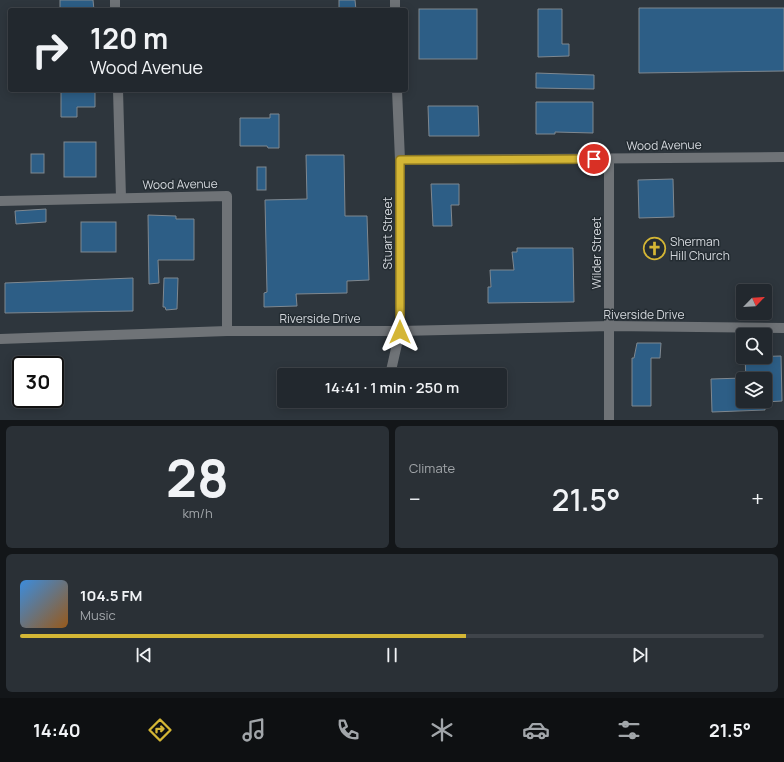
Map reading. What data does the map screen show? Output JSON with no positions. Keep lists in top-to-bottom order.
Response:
{
  "streets": {
    "street": [
      "Wood Avenue",
      "Stuart Street",
      "Wilder Street",
      "Riverside Drive"
    ]
  },
  "crossings": [
    ["Wood Avenue", "Stuart Street"],
    ["Wood Avenue", "Wilder Street"],
    ["Wood Avenue", "Riverside Drive"],
    ["Stuart Street", "Riverside Drive"],
    ["Wilder Street", "Riverside Drive"]
  ],
  "places": {
    "church": ["Sherman Hill Church"]
  },
  "north": "top right",
  "page": {
    "turn": ["120 m", "Wood Avenue"],
    "limit": "30",
    "trip": "14:41 · 1 min · 250 m",
    "tile": [
      ["28", "km/h"],
      "Climate"
    ],
    "heat": ["−", "21.5°", "+"],
    "song": ["104.5 FM", "Music"],
    "tabs": ["14:40", "21.5°"]
  }
}
